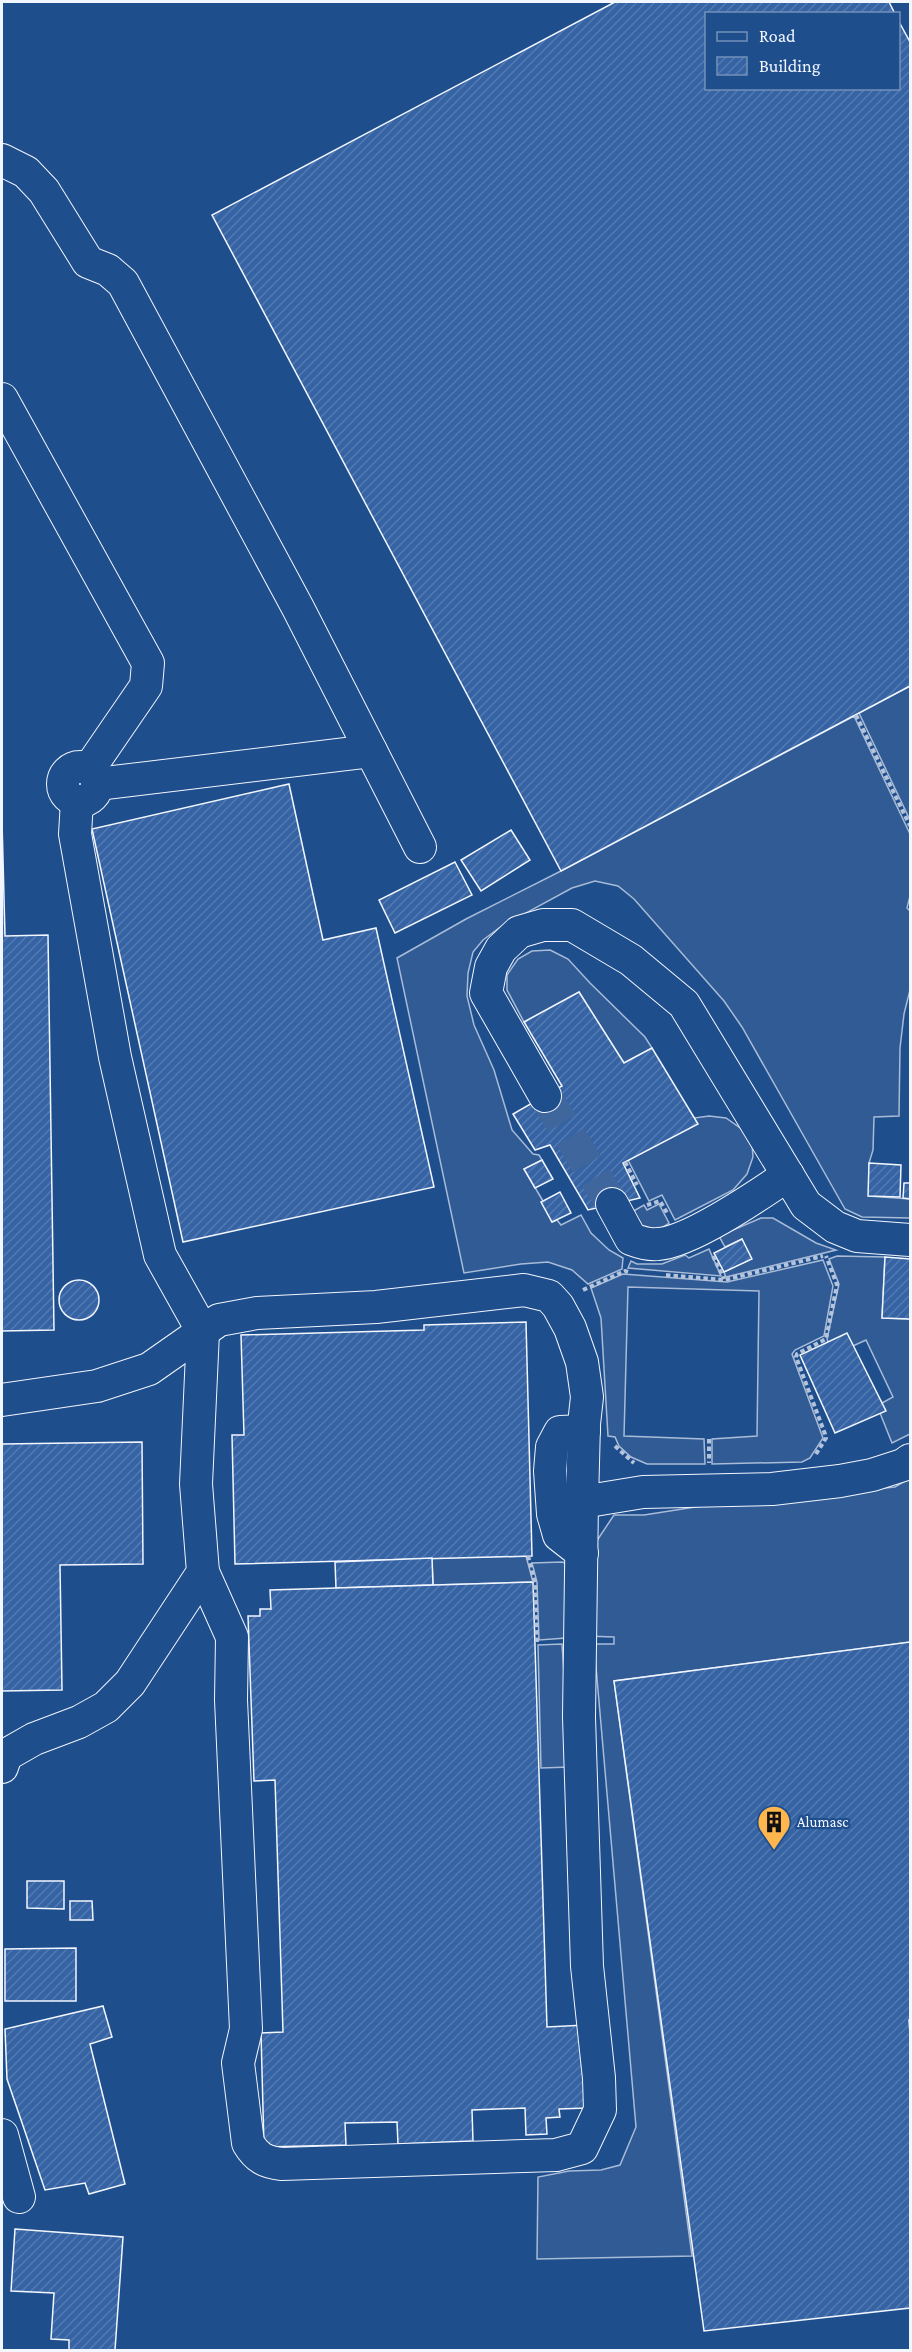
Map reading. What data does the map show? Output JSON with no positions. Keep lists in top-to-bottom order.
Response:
{
  "places": {
    "building": ["Alumasc"]
  },
  "legend": ["Road", "Building"]
}
